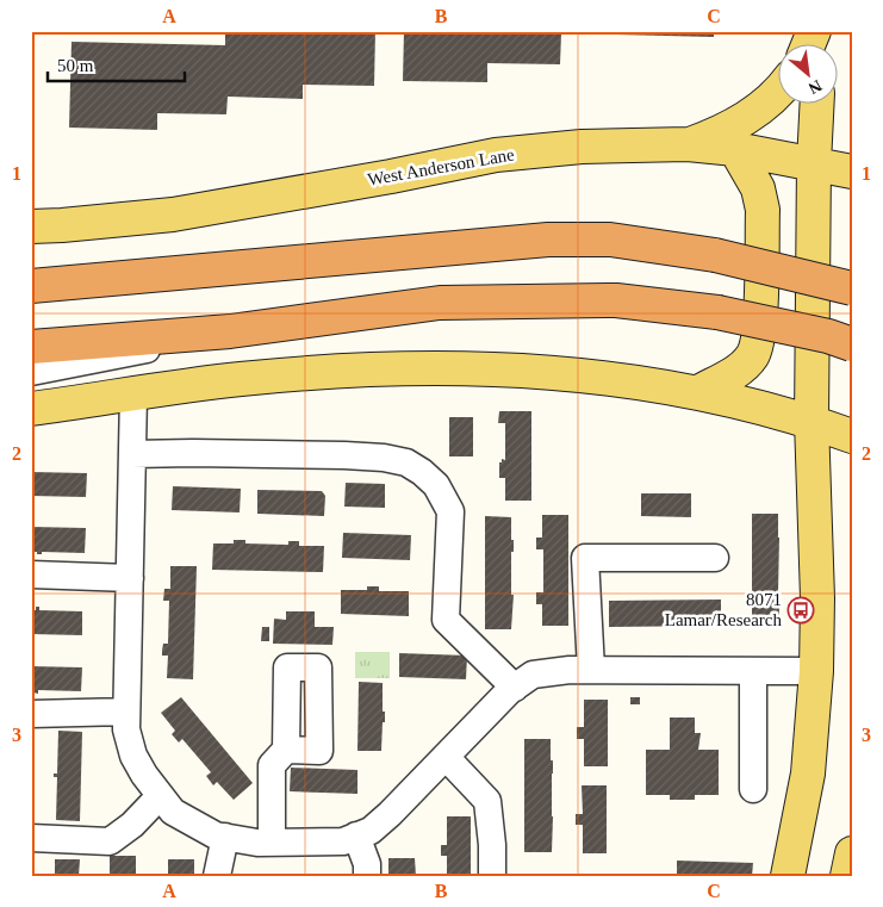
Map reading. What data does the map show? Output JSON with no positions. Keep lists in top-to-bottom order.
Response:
{
  "streets": {
    "main road": ["West Anderson Lane"]
  },
  "places": {
    "bus stop": ["8071 Lamar/Research"]
  },
  "scale_bar": "50 m",
  "north": "bottom right",
  "grid": {
    "columns": ["A", "B", "C"],
    "rows": ["1", "2", "3"]
  }
}
